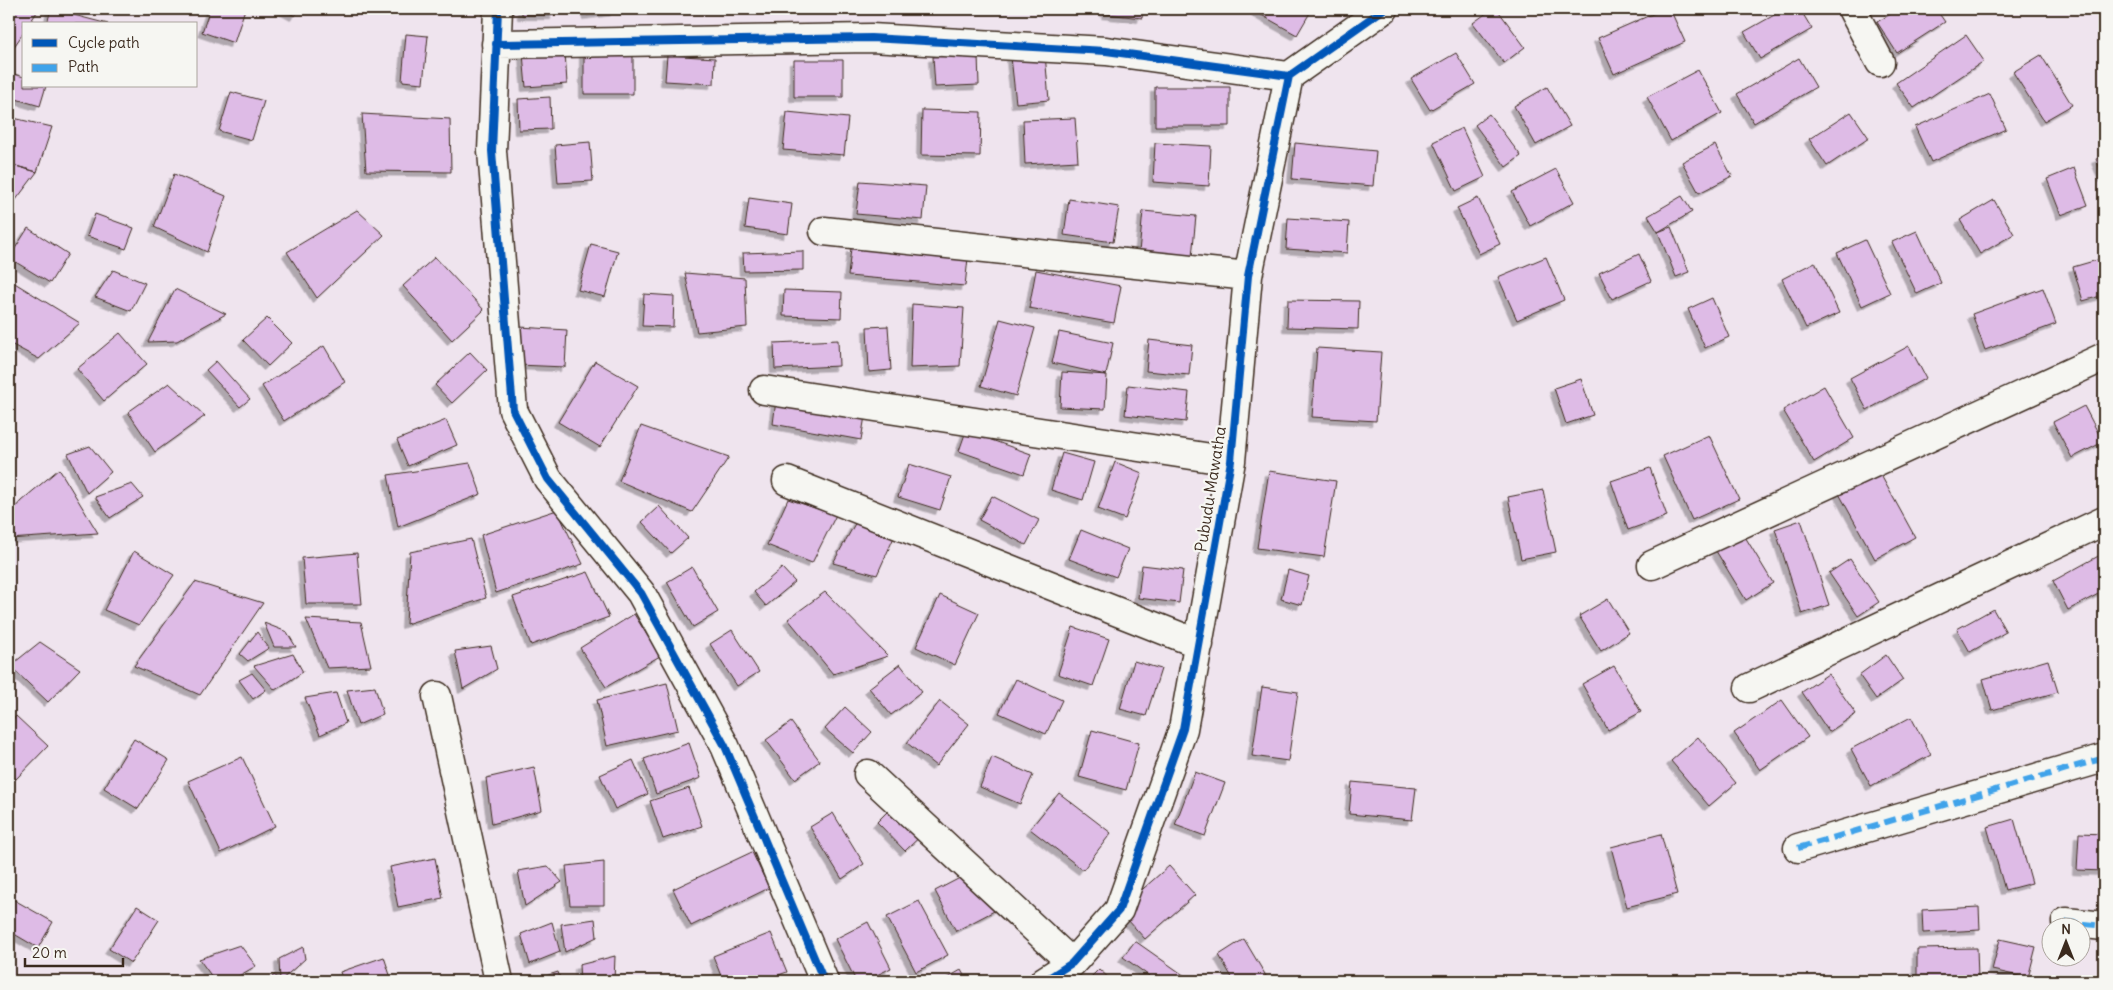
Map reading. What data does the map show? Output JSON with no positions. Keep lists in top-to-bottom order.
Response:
{
  "streets": {
    "street": ["Pubudu Mawatha"]
  },
  "legend": ["Cycle path", "Path"],
  "scale_bar": "20 m",
  "north": "top"
}
